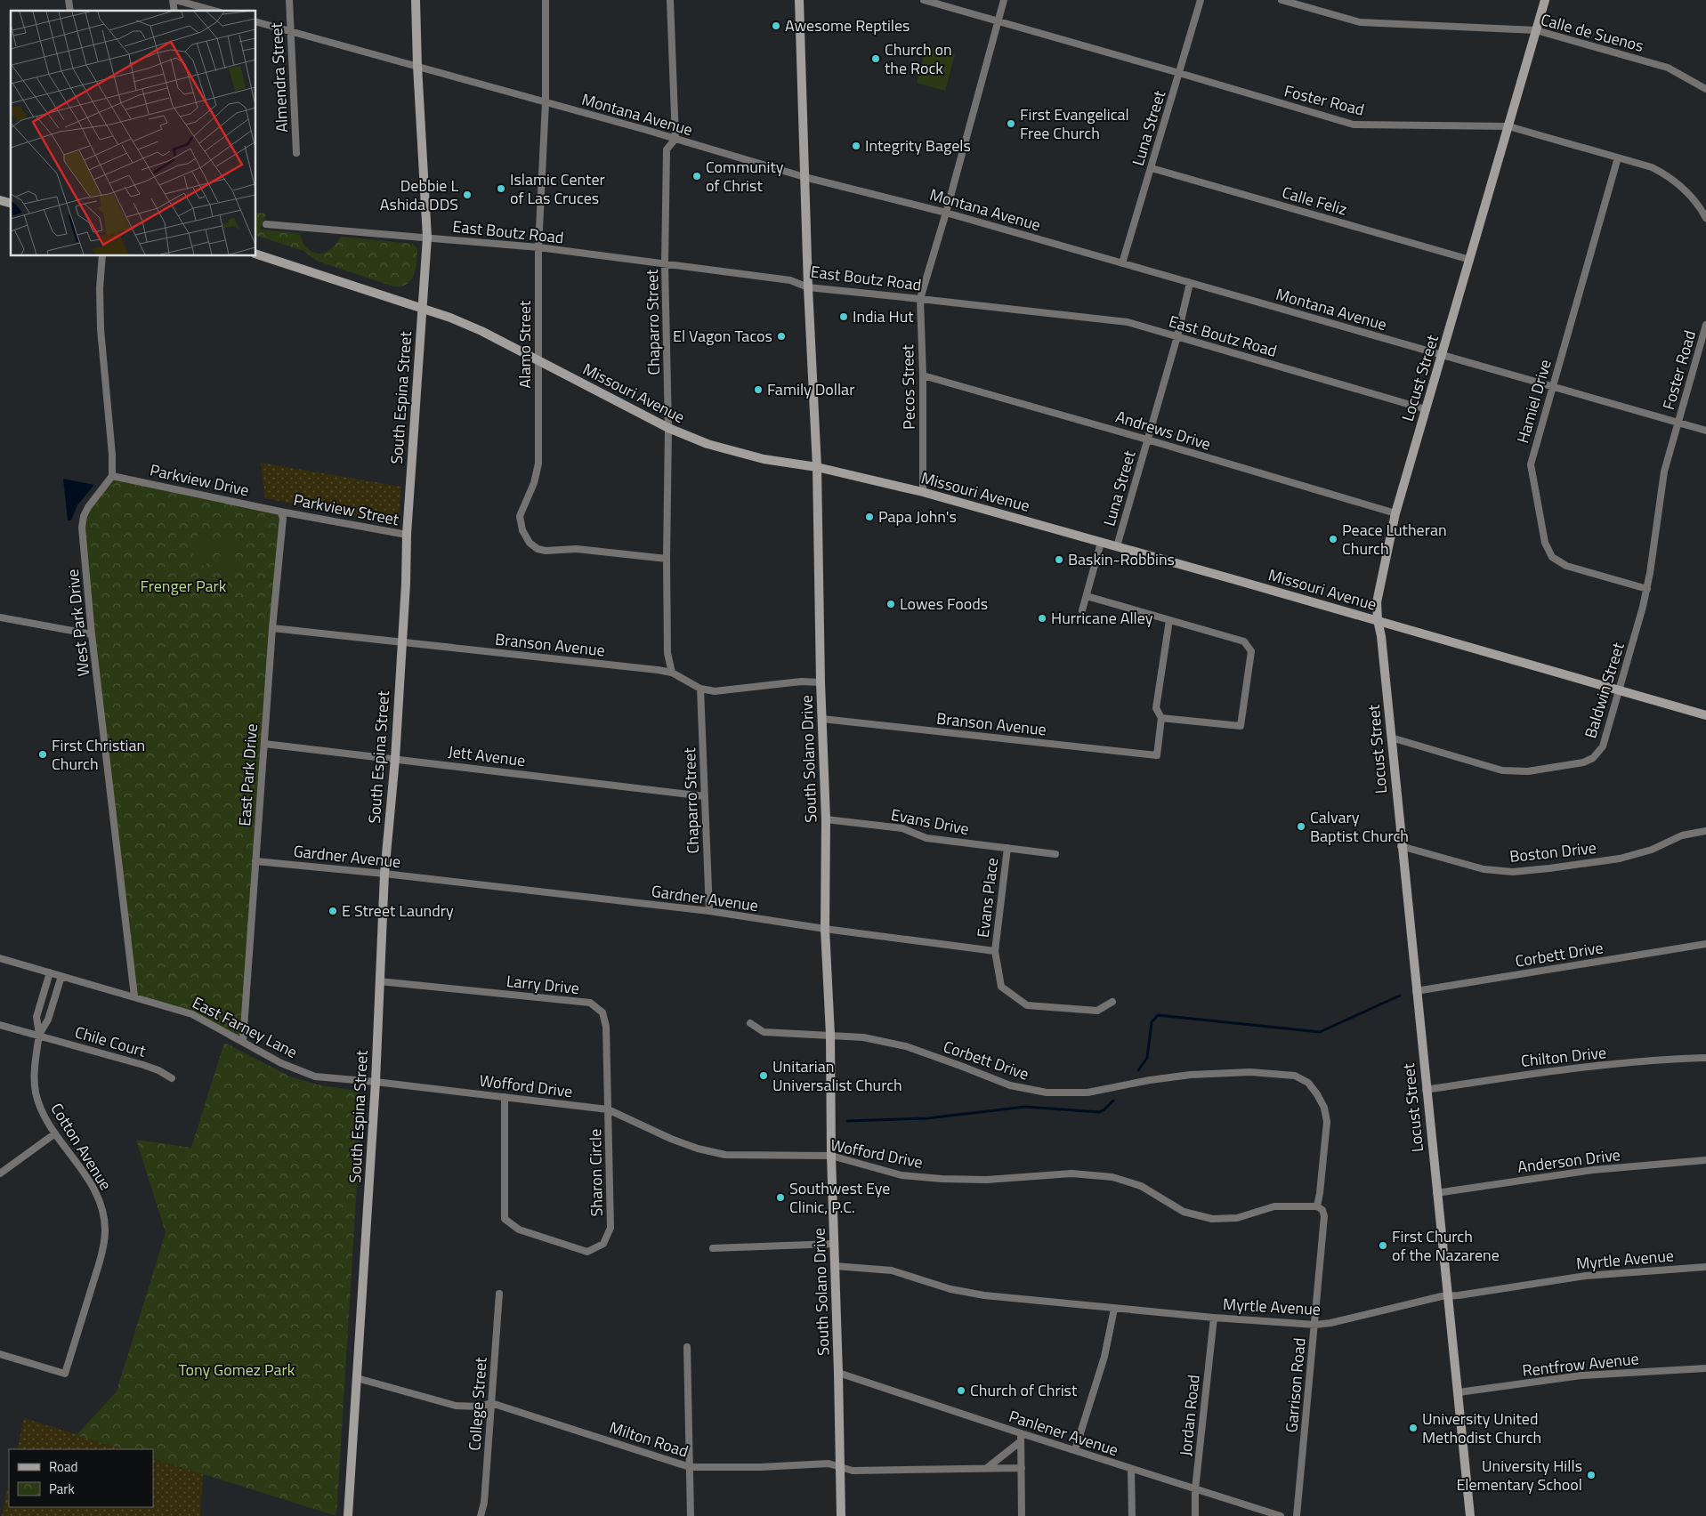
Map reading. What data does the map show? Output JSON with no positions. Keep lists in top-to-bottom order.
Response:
{
  "streets": {
    "street": [
      "Calle de Suenos",
      "Almendra Street",
      "Foster Road",
      "Montana Avenue",
      "Luna Street",
      "Calle Feliz",
      "East Boutz Road",
      "Chaparro Street",
      "Alamo Street",
      "Locust Street",
      "Pecos Street",
      "Missouri Avenue",
      "South Espina Street",
      "Hamiel Drive",
      "Andrews Drive",
      "Parkview Drive",
      "Parkview Street",
      "West Park Drive",
      "Branson Avenue",
      "Baldwin Street",
      "Jett Avenue",
      "South Solano Drive",
      "East Park Drive",
      "Evans Drive",
      "Boston Drive",
      "Gardner Avenue",
      "Evans Place",
      "Corbett Drive",
      "Larry Drive",
      "East Farney Lane",
      "Chile Court",
      "Chilton Drive",
      "Wofford Drive",
      "Cotton Avenue",
      "Anderson Drive",
      "Sharon Circle",
      "Myrtle Avenue",
      "Rentfrow Avenue",
      "Garrison Road",
      "College Street",
      "Jordan Road",
      "Panlener Avenue",
      "Milton Road"
    ]
  },
  "crossings": [
    ["Calle de Suenos", "Locust Street"],
    ["Almendra Street", "Montana Avenue"],
    ["Foster Road", "Montana Avenue"],
    ["Foster Road", "Luna Street"],
    ["Foster Road", "Locust Street"],
    ["Foster Road", "Pecos Street"],
    ["Foster Road", "Hamiel Drive"],
    ["Foster Road", "Baldwin Street"],
    ["Montana Avenue", "Luna Street"],
    ["Montana Avenue", "Chaparro Street"],
    ["Montana Avenue", "Alamo Street"],
    ["Montana Avenue", "Locust Street"],
    ["Montana Avenue", "Pecos Street"],
    ["Montana Avenue", "South Espina Street"],
    ["Montana Avenue", "Hamiel Drive"],
    ["Montana Avenue", "Baldwin Street"],
    ["Montana Avenue", "South Solano Drive"],
    ["Luna Street", "Calle Feliz"],
    ["Luna Street", "East Boutz Road"],
    ["Luna Street", "Missouri Avenue"],
    ["Luna Street", "Andrews Drive"],
    ["Calle Feliz", "Locust Street"],
    ["East Boutz Road", "Chaparro Street"],
    ["East Boutz Road", "Alamo Street"],
    ["East Boutz Road", "Locust Street"],
    ["East Boutz Road", "Pecos Street"],
    ["East Boutz Road", "South Espina Street"],
    ["East Boutz Road", "South Solano Drive"],
    ["Chaparro Street", "Alamo Street"],
    ["Chaparro Street", "Missouri Avenue"],
    ["Chaparro Street", "Branson Avenue"],
    ["Chaparro Street", "Jett Avenue"],
    ["Chaparro Street", "Gardner Avenue"],
    ["Alamo Street", "Missouri Avenue"],
    ["Locust Street", "Missouri Avenue"],
    ["Locust Street", "Andrews Drive"],
    ["Locust Street", "Baldwin Street"],
    ["Locust Street", "Boston Drive"],
    ["Locust Street", "Corbett Drive"],
    ["Locust Street", "Chilton Drive"],
    ["Locust Street", "Anderson Drive"],
    ["Locust Street", "Myrtle Avenue"],
    ["Locust Street", "Rentfrow Avenue"],
    ["Pecos Street", "Missouri Avenue"],
    ["Pecos Street", "Andrews Drive"],
    ["Missouri Avenue", "South Espina Street"],
    ["Missouri Avenue", "Baldwin Street"],
    ["Missouri Avenue", "South Solano Drive"],
    ["South Espina Street", "Parkview Street"],
    ["South Espina Street", "Branson Avenue"],
    ["South Espina Street", "Jett Avenue"],
    ["South Espina Street", "Gardner Avenue"],
    ["South Espina Street", "Larry Drive"],
    ["South Espina Street", "East Farney Lane"],
    ["South Espina Street", "Wofford Drive"],
    ["South Espina Street", "Milton Road"],
    ["Hamiel Drive", "Baldwin Street"],
    ["Parkview Drive", "Parkview Street"],
    ["Parkview Drive", "West Park Drive"],
    ["Parkview Drive", "East Park Drive"],
    ["Parkview Street", "East Park Drive"],
    ["West Park Drive", "East Farney Lane"],
    ["Branson Avenue", "South Solano Drive"],
    ["Branson Avenue", "East Park Drive"],
    ["Jett Avenue", "East Park Drive"],
    ["South Solano Drive", "Evans Drive"],
    ["South Solano Drive", "Gardner Avenue"],
    ["South Solano Drive", "Corbett Drive"],
    ["South Solano Drive", "Wofford Drive"],
    ["South Solano Drive", "Myrtle Avenue"],
    ["South Solano Drive", "Panlener Avenue"],
    ["South Solano Drive", "Milton Road"],
    ["East Park Drive", "Gardner Avenue"],
    ["East Park Drive", "East Farney Lane"],
    ["Evans Drive", "Evans Place"],
    ["Gardner Avenue", "Evans Place"],
    ["Corbett Drive", "Wofford Drive"],
    ["Corbett Drive", "Garrison Road"],
    ["Larry Drive", "Wofford Drive"],
    ["Larry Drive", "Sharon Circle"],
    ["East Farney Lane", "Wofford Drive"],
    ["East Farney Lane", "Cotton Avenue"],
    ["Chile Court", "Cotton Avenue"],
    ["Wofford Drive", "Sharon Circle"],
    ["Wofford Drive", "Garrison Road"],
    ["Myrtle Avenue", "Garrison Road"],
    ["Myrtle Avenue", "Jordan Road"],
    ["College Street", "Milton Road"],
    ["Jordan Road", "Panlener Avenue"]
  ],
  "parks": ["Frenger Park", "Tony Gomez Park"],
  "places": [
    "Awesome Reptiles",
    "Church on the Rock",
    "First Evangelical Free Church",
    "Integrity Bagels",
    "Community of Christ",
    "Islamic Center of Las Cruces",
    "Debbie L Ashida DDS",
    "India Hut",
    "El Vagon Tacos",
    "Family Dollar",
    "Papa John's",
    "Peace Lutheran Church",
    "Baskin-Robbins",
    "Lowes Foods",
    "Hurricane Alley",
    "First Christian Church",
    "Calvary Baptist Church",
    "E Street Laundry",
    "Unitarian Universalist Church",
    "Southwest Eye Clinic, P.C.",
    "First Church of the Nazarene",
    "Church of Christ",
    "University United Methodist Church",
    "University Hills Elementary School"
  ],
  "legend": ["Road", "Park"]
}
